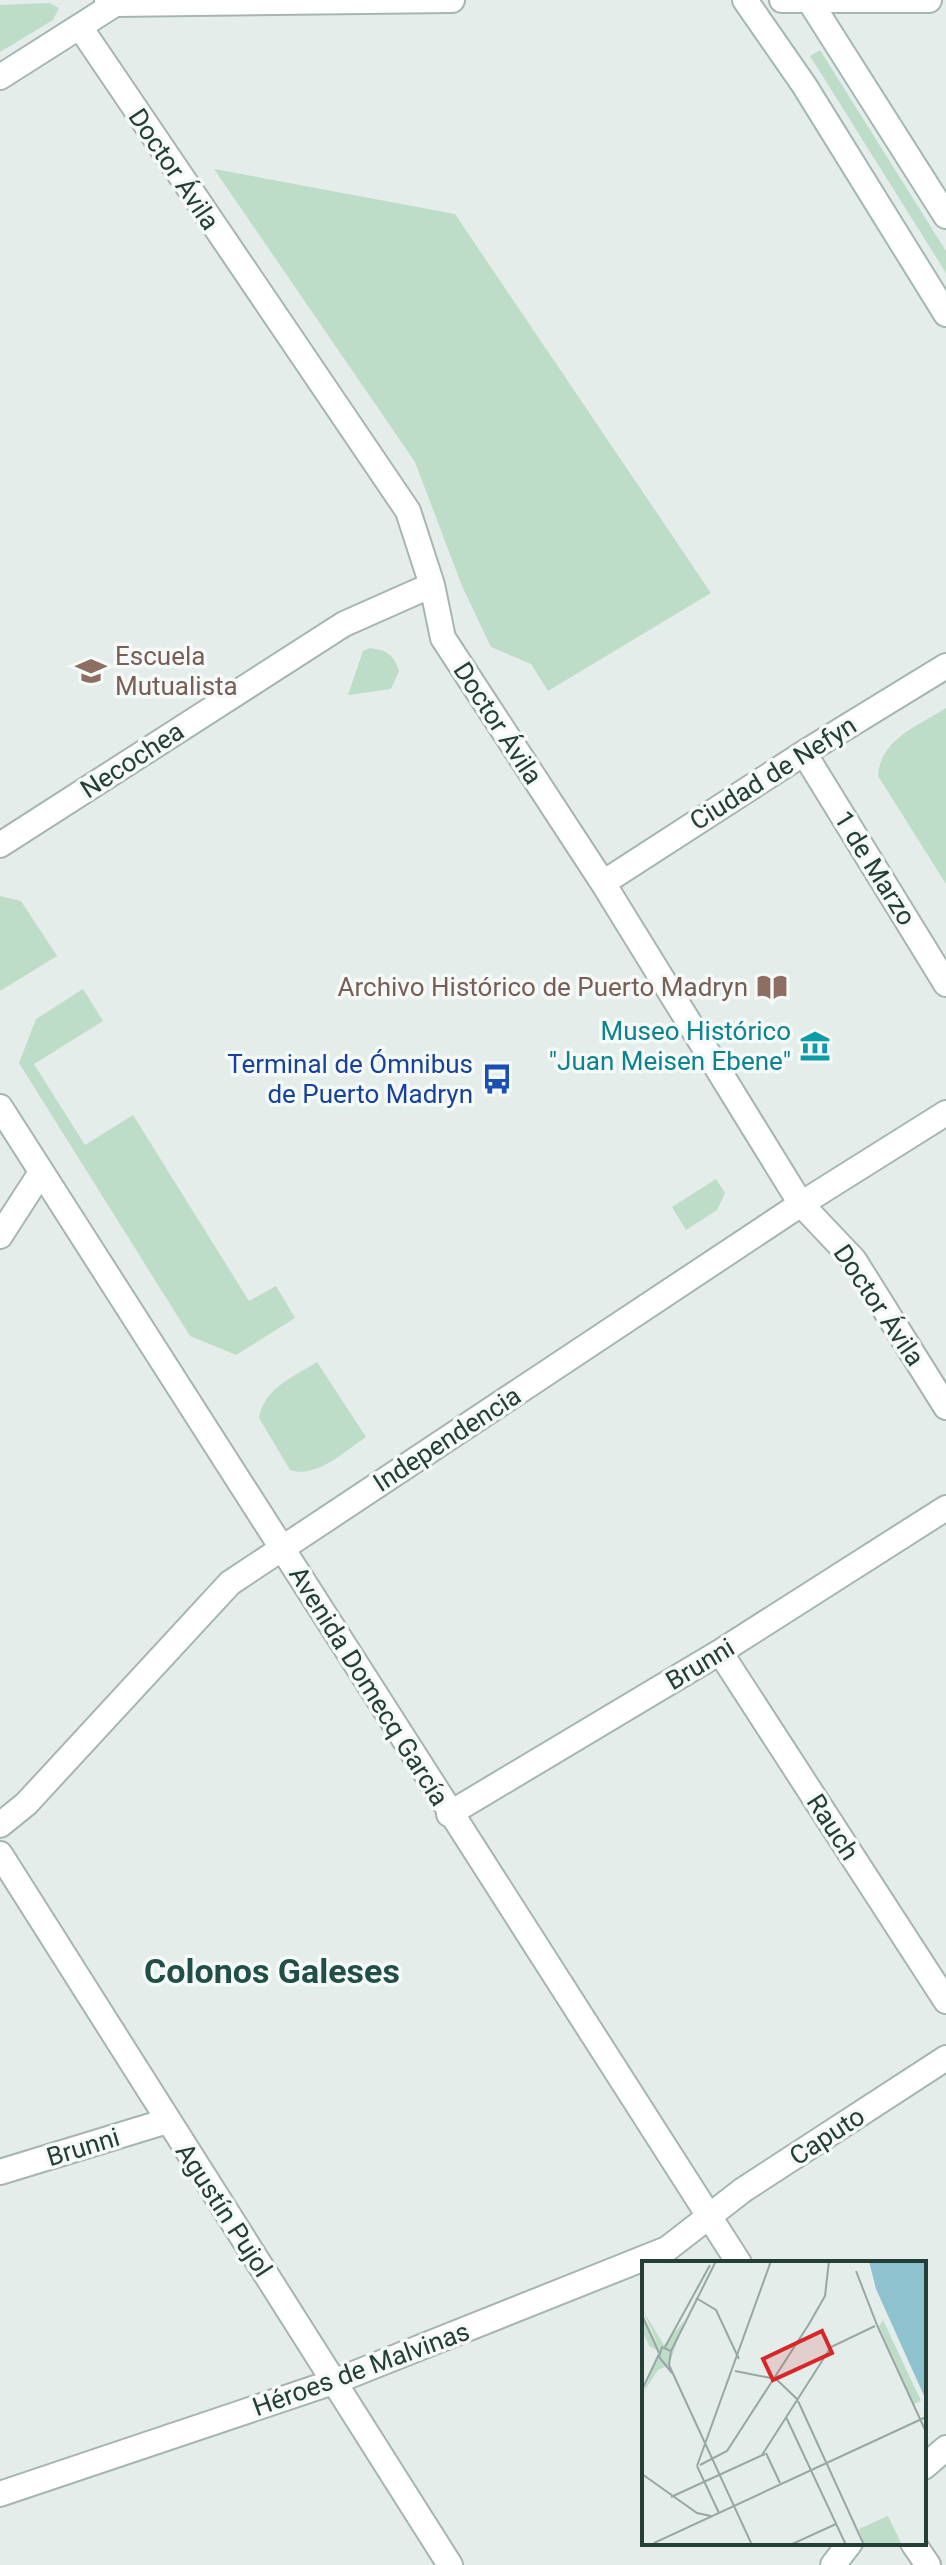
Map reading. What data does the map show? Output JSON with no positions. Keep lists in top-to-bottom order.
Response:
{
  "streets": {
    "street": [
      "Doctor Ávila",
      "Necochea",
      "Ciudad de Nefyn",
      "1 de Marzo",
      "Independencia",
      "Brunni",
      "Avenida Domecq García",
      "Rauch",
      "Caputo",
      "Agustín Pujol",
      "Héroes de Malvinas"
    ]
  },
  "crossings": [
    ["Doctor Ávila", "Necochea"],
    ["Doctor Ávila", "Ciudad de Nefyn"],
    ["Doctor Ávila", "Independencia"],
    ["Ciudad de Nefyn", "1 de Marzo"],
    ["Independencia", "Avenida Domecq García"],
    ["Brunni", "Avenida Domecq García"],
    ["Brunni", "Rauch"],
    ["Brunni", "Agustín Pujol"],
    ["Avenida Domecq García", "Caputo"],
    ["Avenida Domecq García", "Héroes de Malvinas"],
    ["Caputo", "Héroes de Malvinas"],
    ["Agustín Pujol", "Héroes de Malvinas"]
  ],
  "districts": ["Colonos Galeses"],
  "places": {
    "school or university": ["Escuela Mutualista"],
    "library": ["Archivo Histórico de Puerto Madryn"],
    "museum": ["Museo Histórico \"Juan Meisen Ebene\""],
    "bus stop": ["Terminal de Ómnibus de Puerto Madryn"]
  }
}
